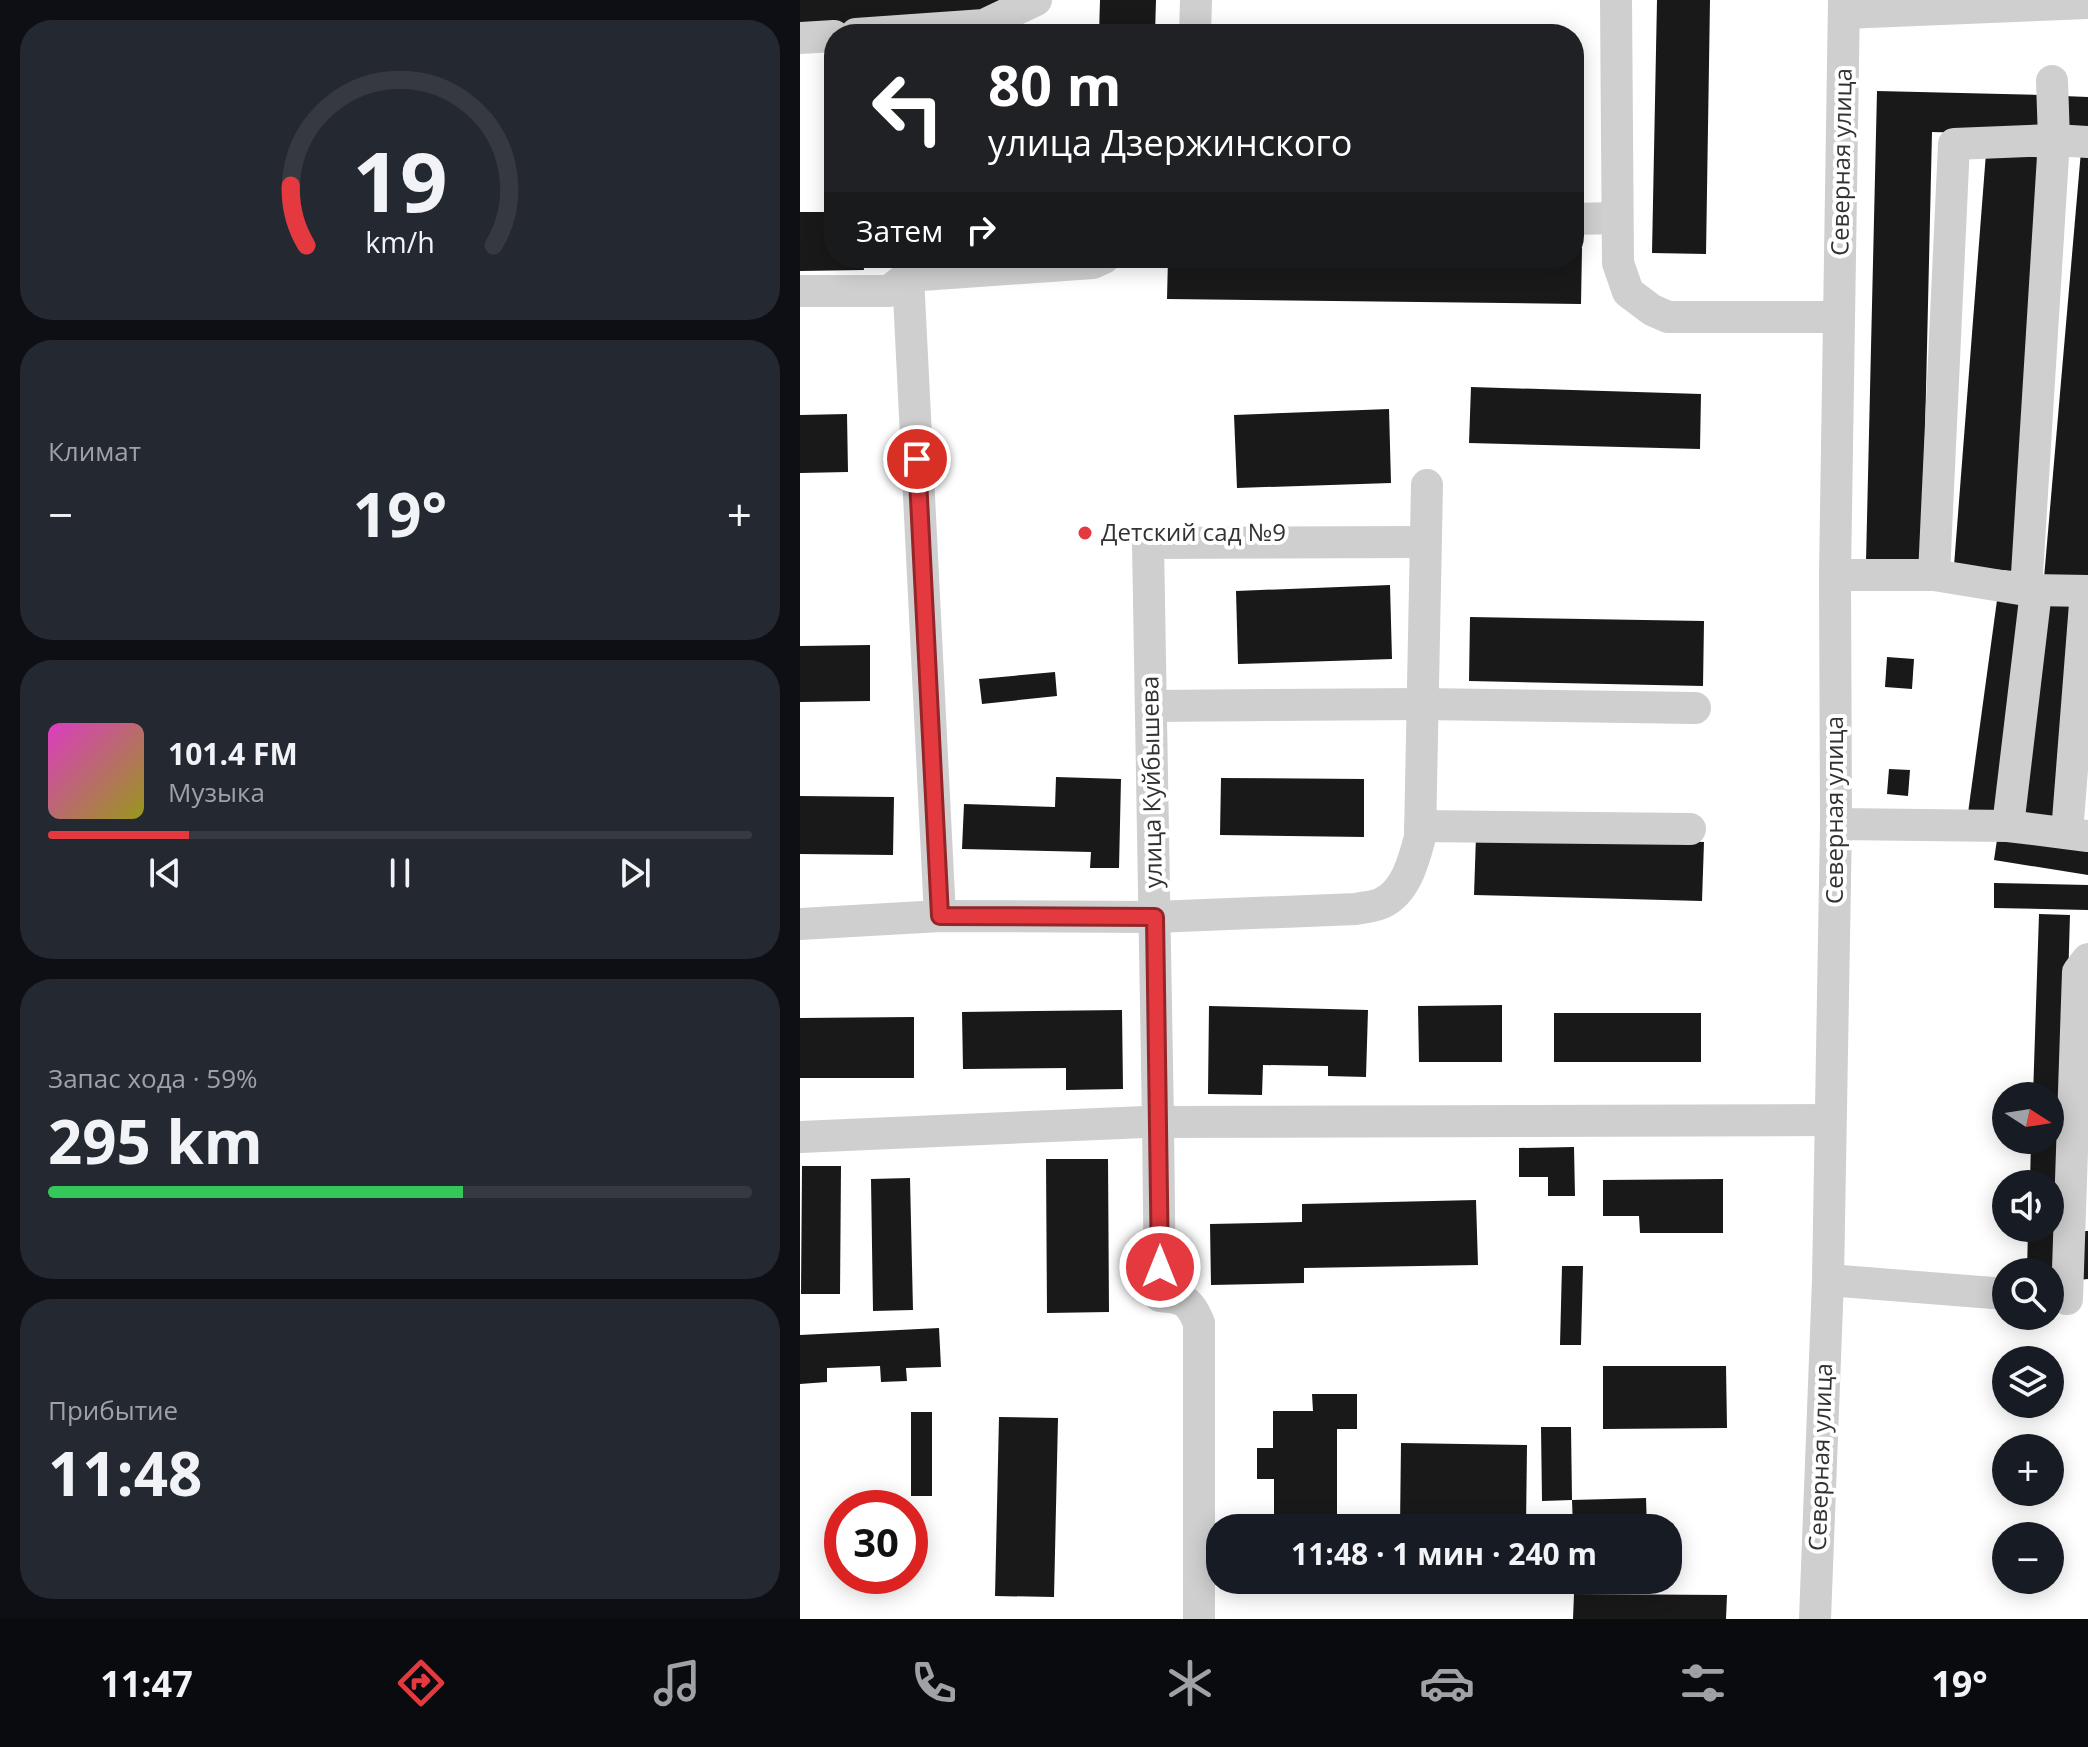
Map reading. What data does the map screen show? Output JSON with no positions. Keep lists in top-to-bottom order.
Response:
{
  "streets": {
    "street": ["Северная улица", "улица Куйбышева"]
  },
  "places": ["Детский сад №9"],
  "north": "right",
  "page": {
    "turn": ["80 m", "улица Дзержинского"],
    "then": "Затем",
    "tile": [
      "Климат",
      ["Запас хода · 59%", "295 km"],
      ["Прибытие", "11:48"]
    ],
    "heat": ["−", "19°", "+"],
    "song": ["101.4 FM", "Музыка"],
    "map_buttons": ["+", "−"],
    "limit": "30",
    "trip": "11:48 · 1 мин · 240 m",
    "tabs": ["11:47", "19°"],
    "gauge": ["19", "km/h"]
  }
}
